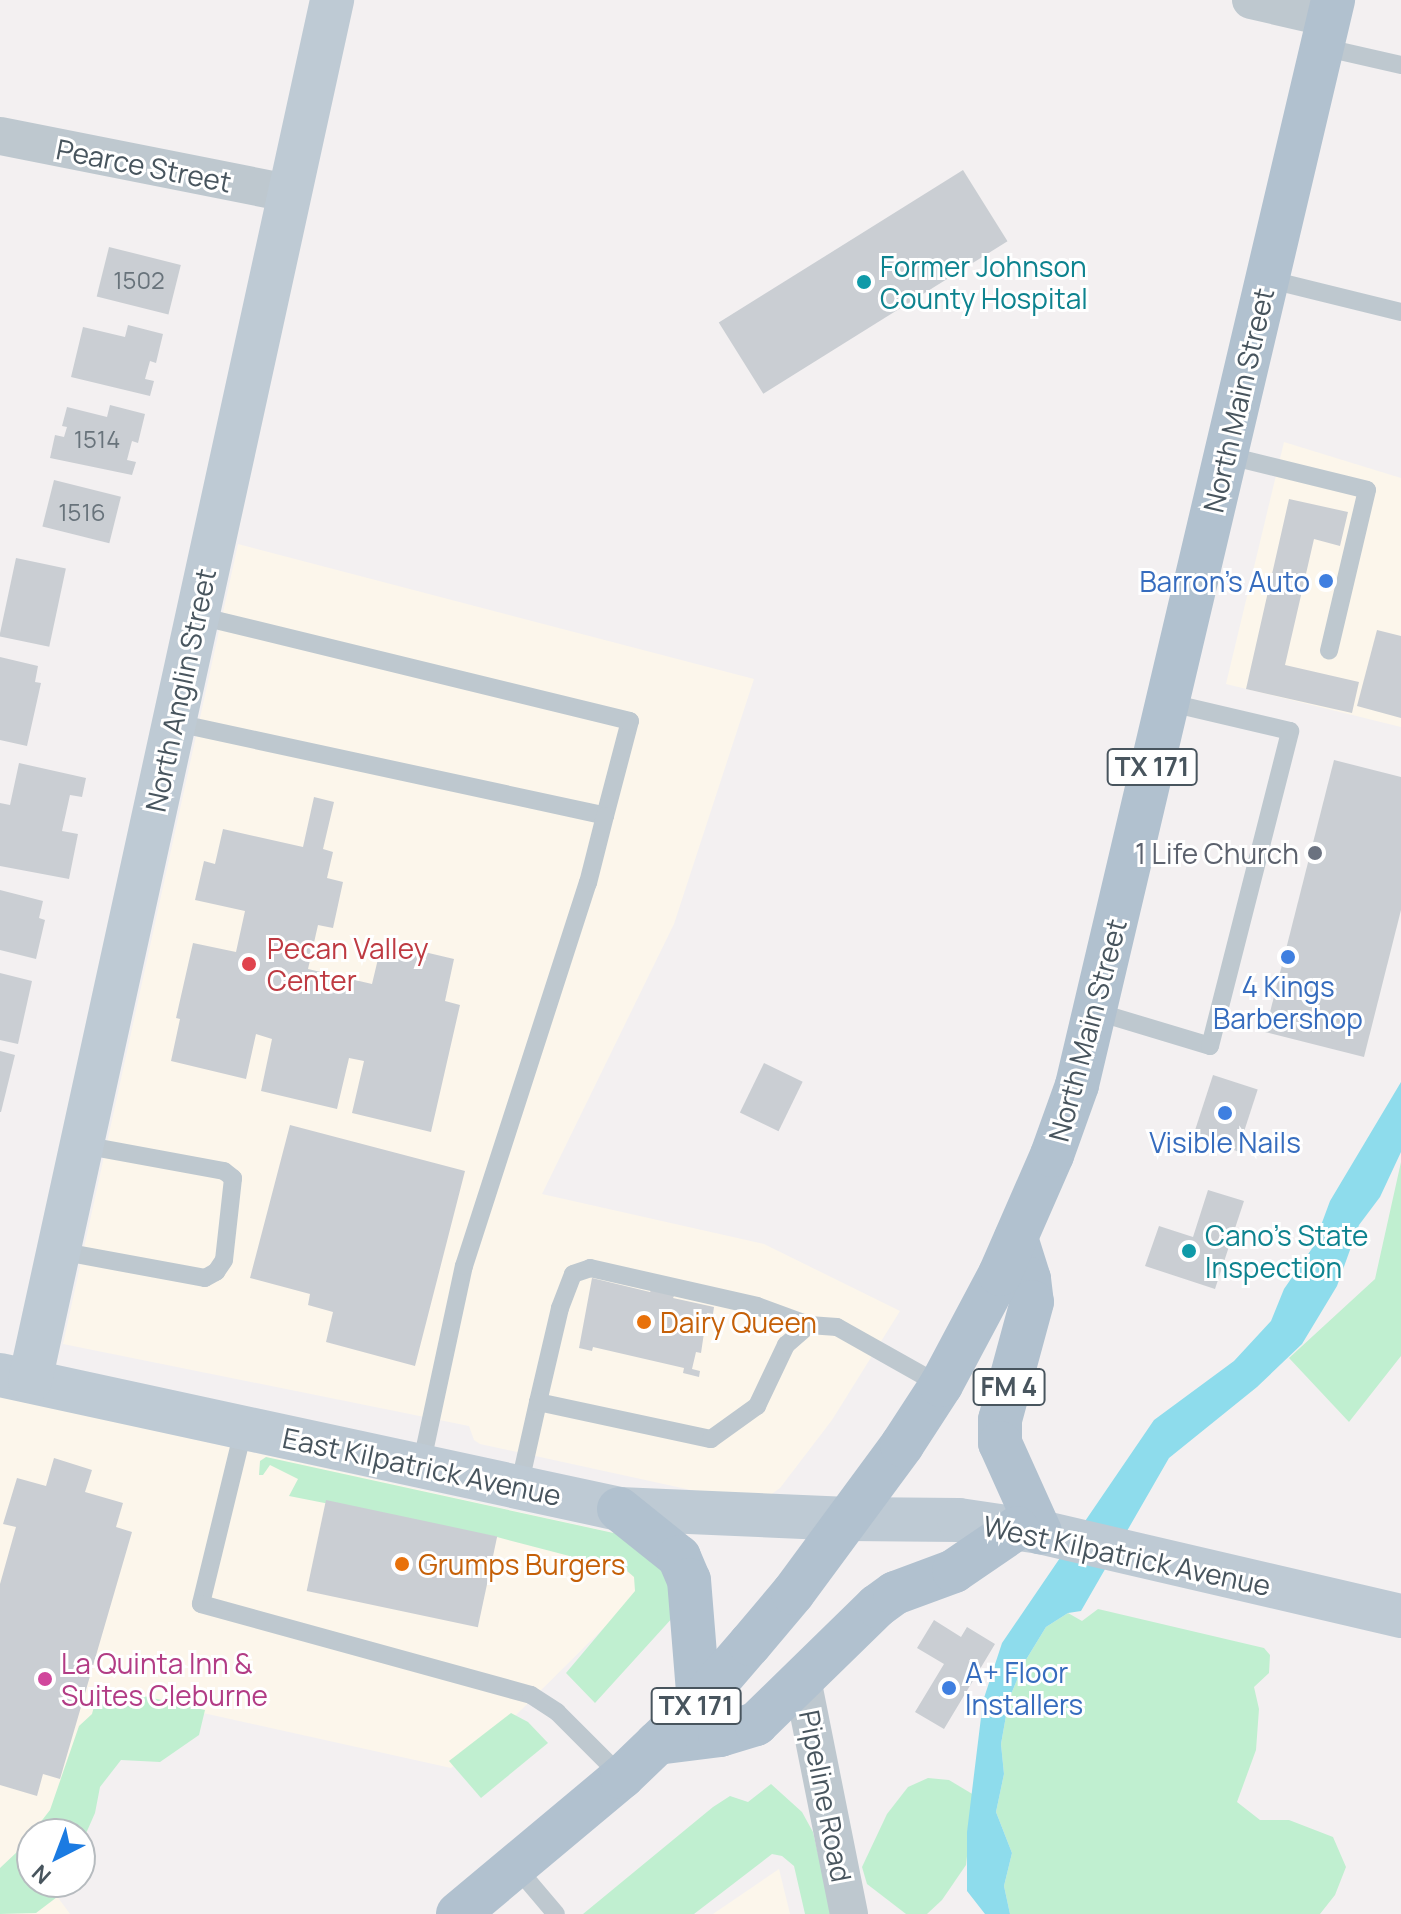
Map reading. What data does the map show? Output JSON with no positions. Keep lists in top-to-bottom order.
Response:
{
  "streets": {
    "main road": ["North Main Street", "TX 171", "FM 4"],
    "street": [
      "Pearce Street",
      "North Anglin Street",
      "East Kilpatrick Avenue",
      "West Kilpatrick Avenue",
      "Pipeline Road"
    ]
  },
  "crossings": [
    ["Pearce Street", "North Anglin Street"],
    ["North Main Street", "FM 4"],
    ["North Main Street", "East Kilpatrick Avenue"],
    ["North Main Street", "West Kilpatrick Avenue"],
    ["North Anglin Street", "East Kilpatrick Avenue"],
    ["FM 4", "West Kilpatrick Avenue"],
    ["East Kilpatrick Avenue", "West Kilpatrick Avenue"]
  ],
  "places": [
    "Former Johnson County Hospital",
    "Barron's Auto",
    "1 Life Church",
    "4 Kings Barbershop",
    "Pecan Valley Center",
    "Visible Nails",
    "Cano's State Inspection",
    "Dairy Queen",
    "Grumps Burgers",
    "La Quinta Inn & Suites Cleburne",
    "A+ Floor Installers"
  ],
  "house_numbers": ["1502", "1514", "1516"],
  "north": "bottom left"
}
